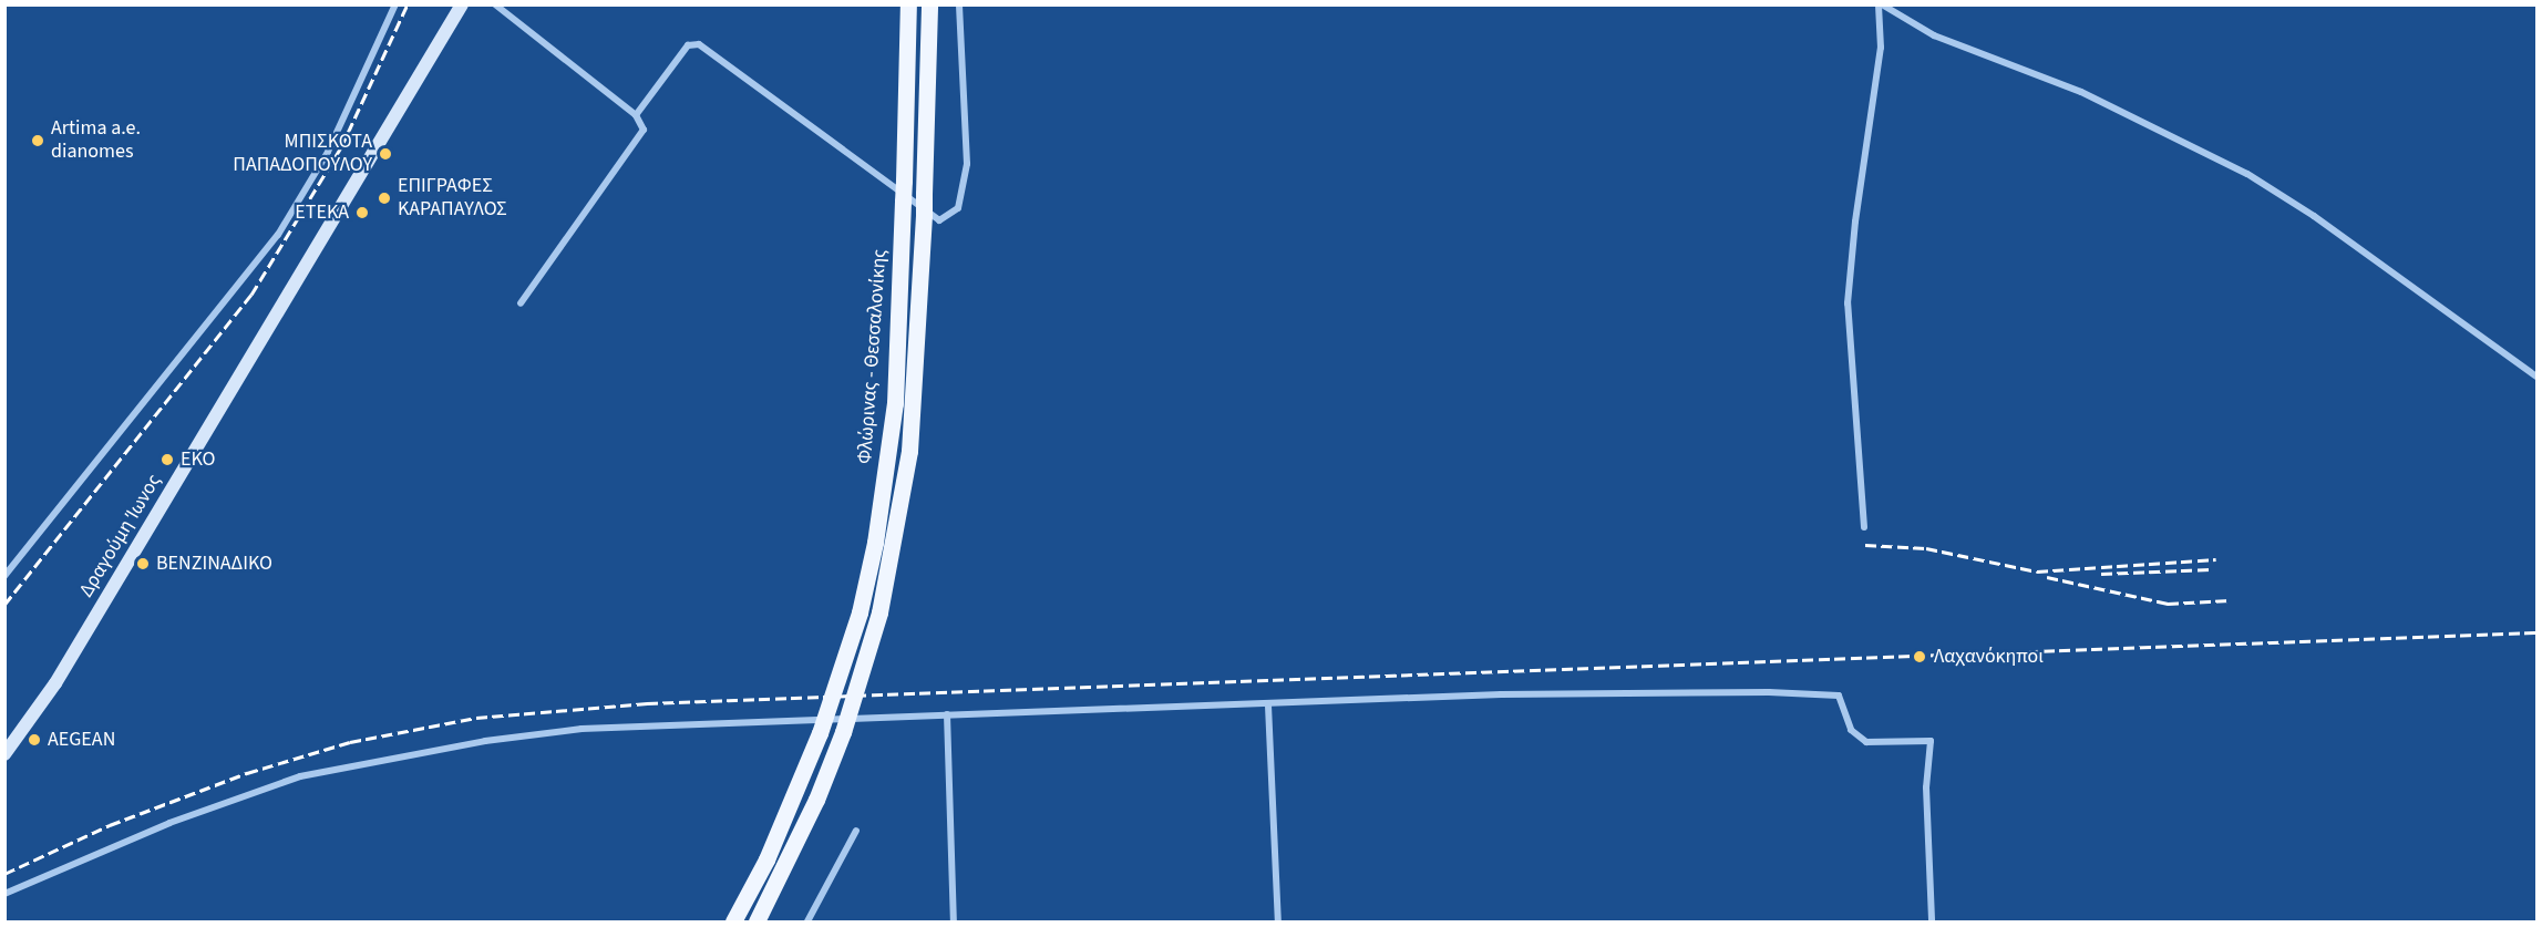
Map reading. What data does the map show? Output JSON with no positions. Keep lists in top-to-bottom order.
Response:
{
  "streets": {
    "main road": ["Φλώρινας - Θεσσαλονίκης", "Δραγούμη Ίωνος"]
  },
  "places": [
    "Artima a.e. dianomes",
    "ΜΠΙΣΚΟΤΑ ΠΑΠΑΔΟΠΟΥΛΟΥ",
    "ΕΠΙΓΡΑΦΕΣ ΚΑΡΑΠΑΥΛΟΣ",
    "ΕΤΕΚΑ",
    "EKO",
    "ΒΕΝΖΙΝΑΔΙΚΟ",
    "Λαχανόκηποι",
    "AEGEAN"
  ]
}
